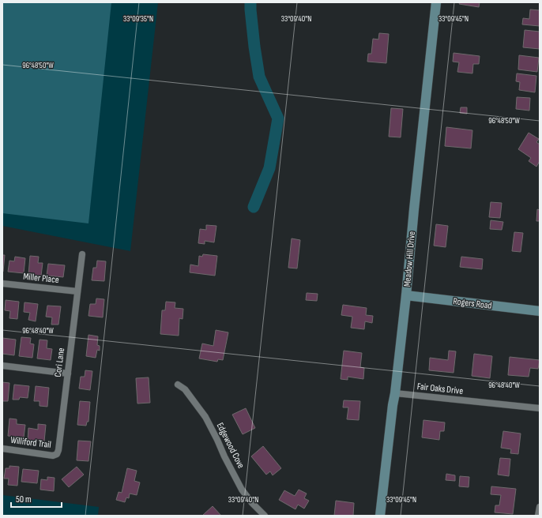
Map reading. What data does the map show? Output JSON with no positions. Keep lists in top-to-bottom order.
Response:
{
  "streets": {
    "street": [
      "Meadow Hill Drive",
      "Miller Place",
      "Rogers Road",
      "Cori Lane",
      "Fair Oaks Drive",
      "Williford Trail",
      "Edgewood Cove"
    ]
  },
  "crossings": [
    ["Meadow Hill Drive", "Rogers Road"],
    ["Meadow Hill Drive", "Fair Oaks Drive"],
    ["Miller Place", "Cori Lane"],
    ["Cori Lane", "Williford Trail"]
  ],
  "scale_bar": "50 m",
  "coordinates": [
    "33°09'35\"N",
    "33°09'40\"N",
    "33°09'45\"N",
    "96°48'50\"W",
    "96°48'40\"W"
  ]
}
